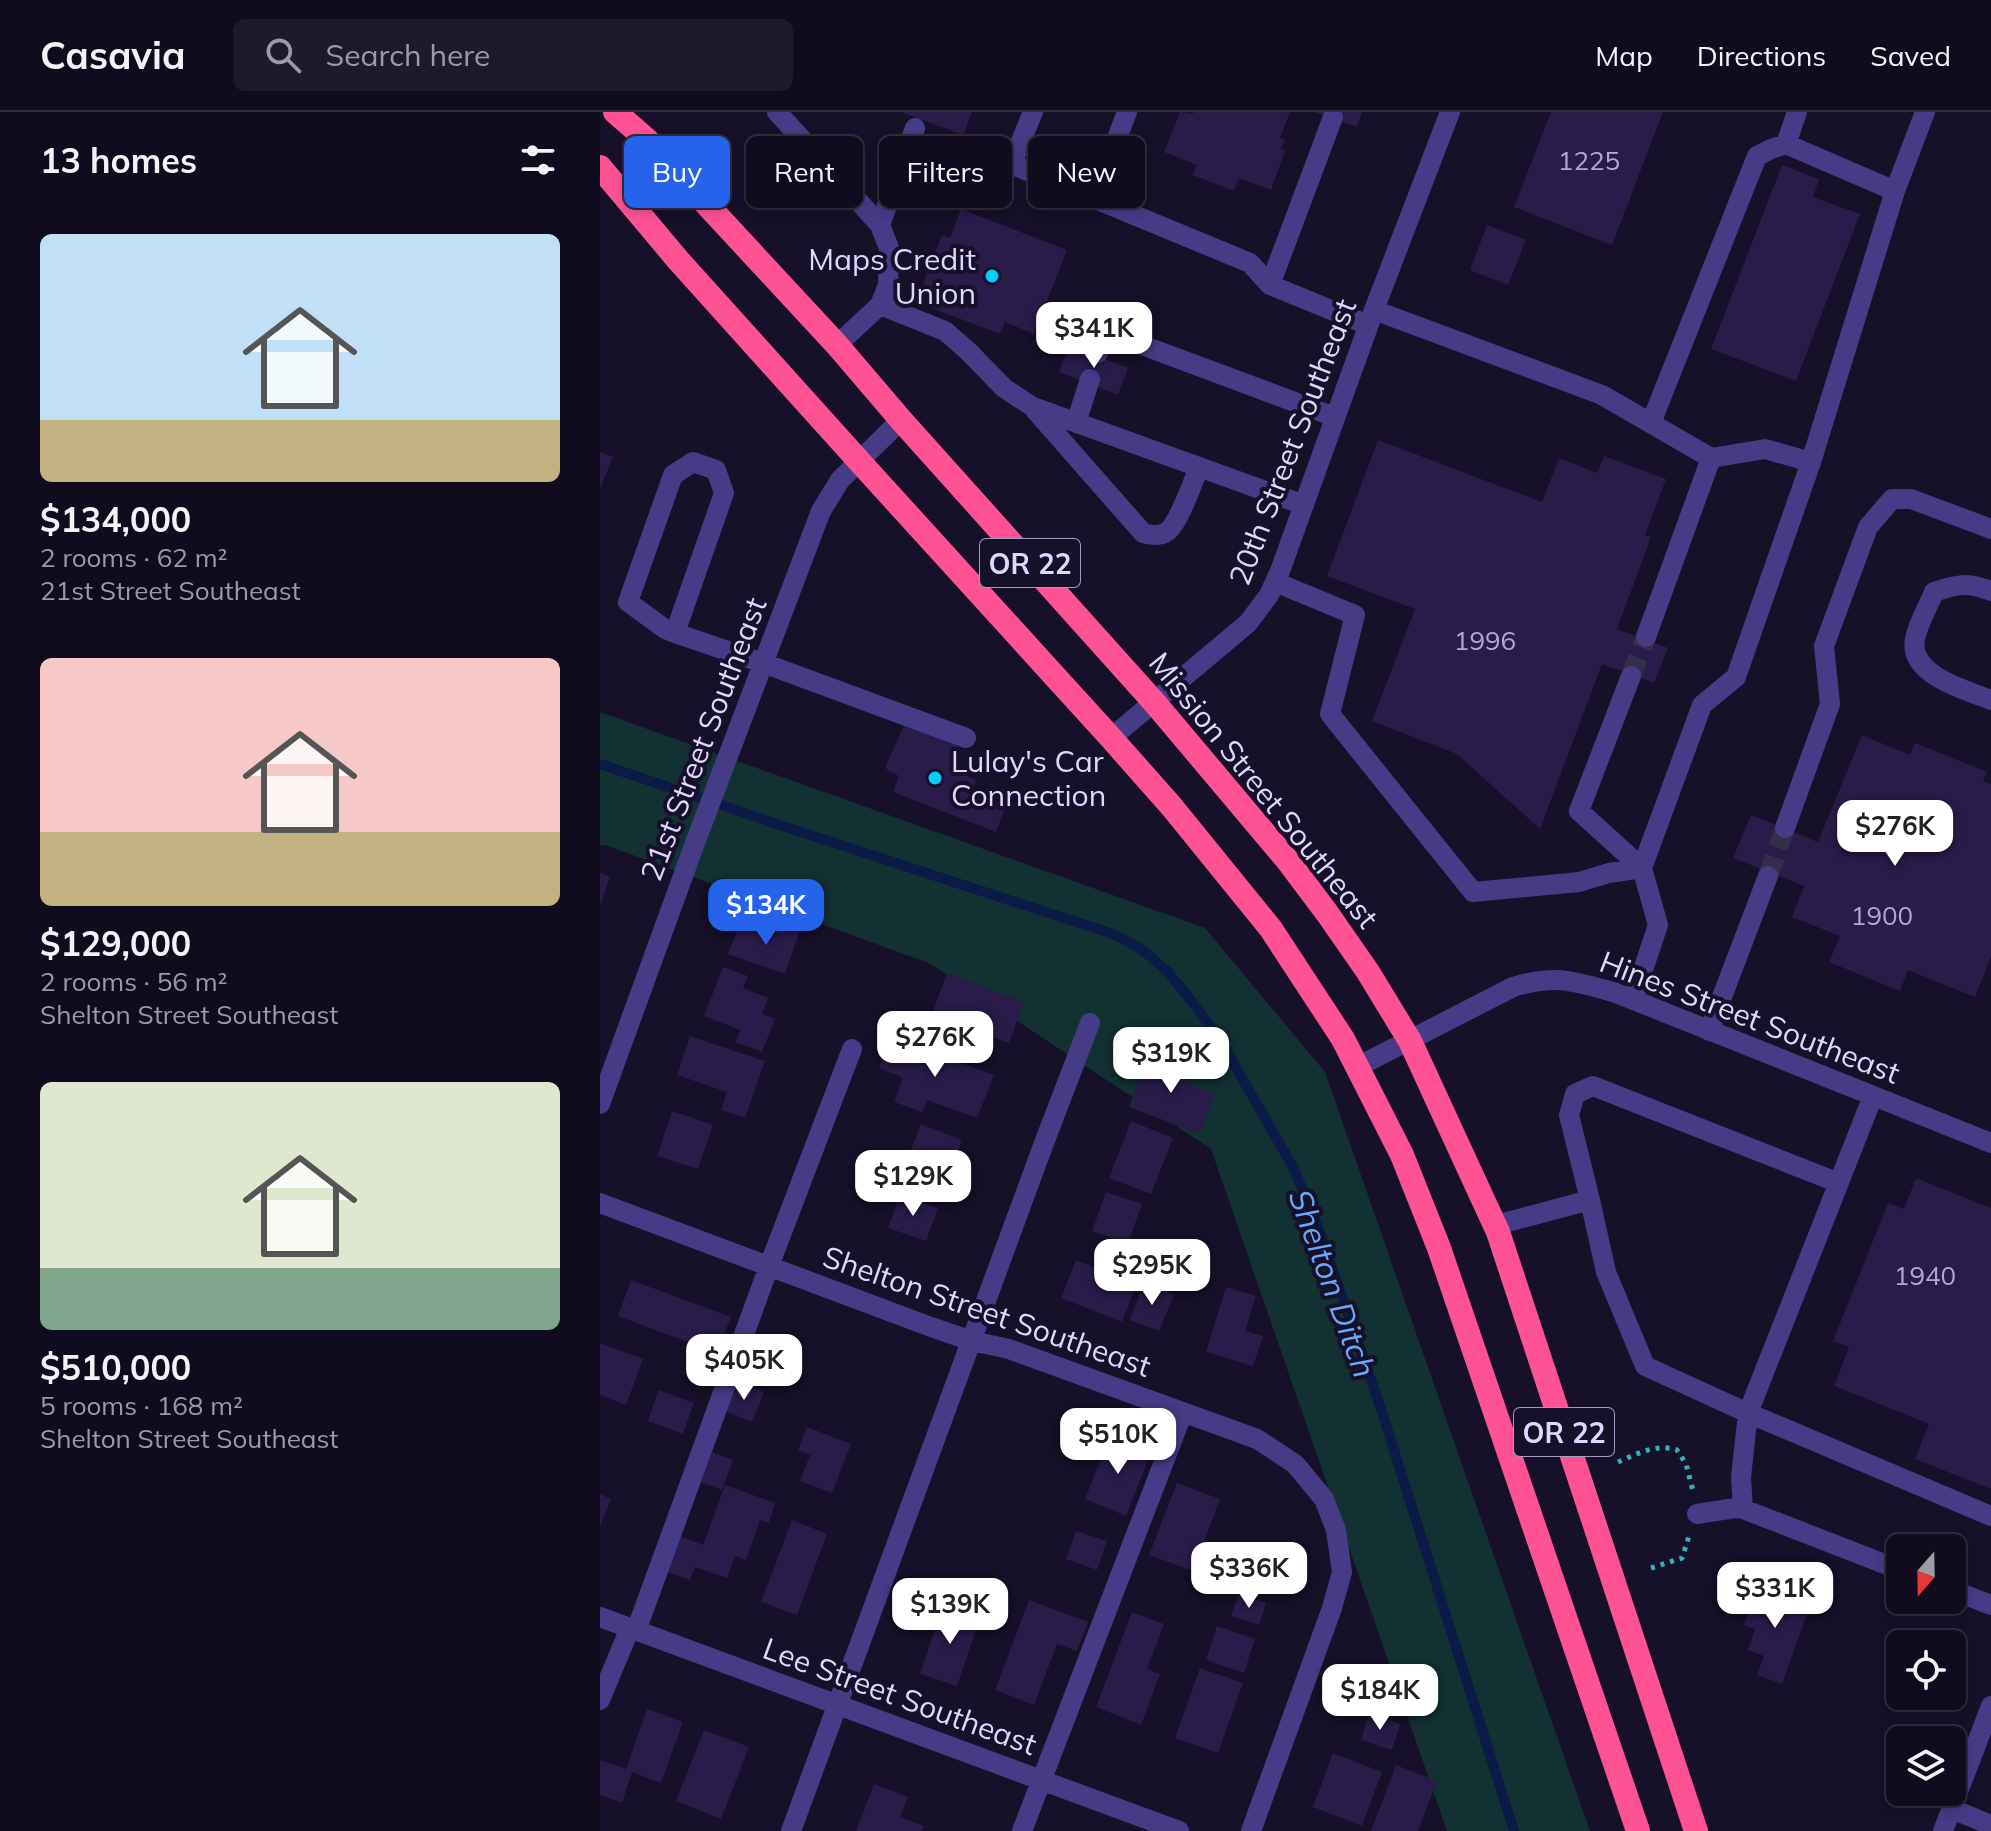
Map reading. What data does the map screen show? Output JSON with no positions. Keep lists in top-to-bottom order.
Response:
{
  "streets": {
    "highway": ["OR 22", "Mission Street Southeast"],
    "street": [
      "20th Street Southeast",
      "21st Street Southeast",
      "Hines Street Southeast",
      "Shelton Street Southeast",
      "Lee Street Southeast"
    ]
  },
  "crossings": [
    ["20th Street Southeast", "OR 22"],
    ["20th Street Southeast", "Mission Street Southeast"],
    ["OR 22", "21st Street Southeast"],
    ["OR 22", "Hines Street Southeast"],
    ["21st Street Southeast", "Mission Street Southeast"],
    ["Mission Street Southeast", "Hines Street Southeast"]
  ],
  "water": ["Shelton Ditch"],
  "places": ["Maps Credit Union", "Lulay's Car Connection"],
  "house_numbers": [
    "1225",
    "1996",
    "1900",
    "1940"
  ],
  "north": "bottom",
  "page": {
    "header": "Casavia",
    "search": "Search here",
    "nav": ["Map", "Directions", "Saved"],
    "heading": "13 homes",
    "chip": [
      "Buy",
      "Rent",
      "Filters",
      "New"
    ],
    "list": [
      {
        "name": "$134,000",
        "note": "2 rooms · 62 m² · 21st Street Southeast"
      },
      {
        "name": "$129,000",
        "note": "2 rooms · 56 m² · Shelton Street Southeast"
      },
      {
        "name": "$510,000",
        "note": "5 rooms · 168 m² · Shelton Street Southeast"
      }
    ],
    "price": [
      "$341K",
      "$276K",
      "$134K",
      "$276K",
      "$319K",
      "$129K",
      "$295K",
      "$405K",
      "$510K",
      "$336K",
      "$331K",
      "$139K",
      "$184K"
    ]
  }
}
